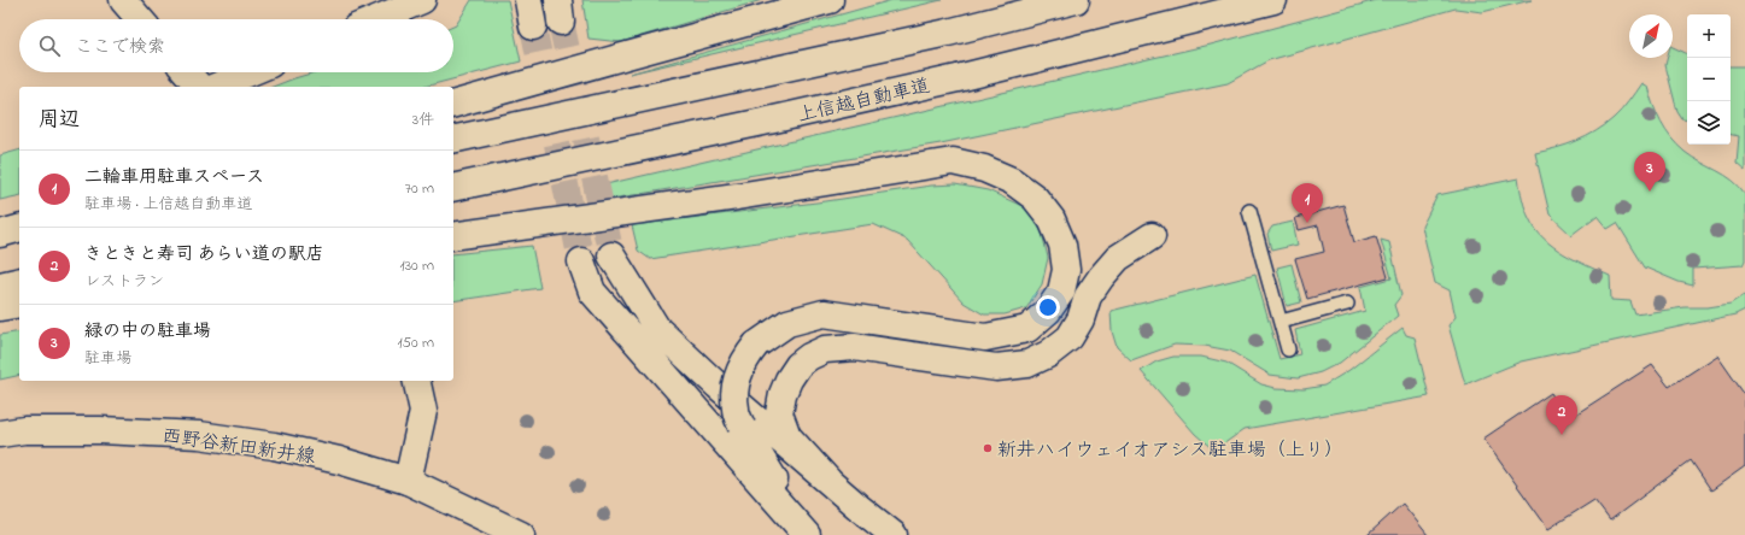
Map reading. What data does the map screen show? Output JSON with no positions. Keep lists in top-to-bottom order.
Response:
{
  "streets": {
    "main road": ["上信越自動車道", "西野谷新田新井線"]
  },
  "places": ["新井ハイウェイオアシス駐車場（上り）"],
  "north": "top right",
  "page": {
    "map_buttons": ["+", "−"],
    "search": "ここで検索",
    "heading": ["周辺", "3件"],
    "list": [
      {
        "mark": "1",
        "name": "二輪車用駐車スペース",
        "note": "駐車場 · 上信越自動車道",
        "value": "70 m"
      },
      {
        "mark": "2",
        "name": "きときと寿司 あらい道の駅店",
        "note": "レストラン",
        "value": "130 m"
      },
      {
        "mark": "3",
        "name": "緑の中の駐車場",
        "note": "駐車場",
        "value": "150 m"
      }
    ],
    "pins": ["3", "1", "2"]
  }
}
